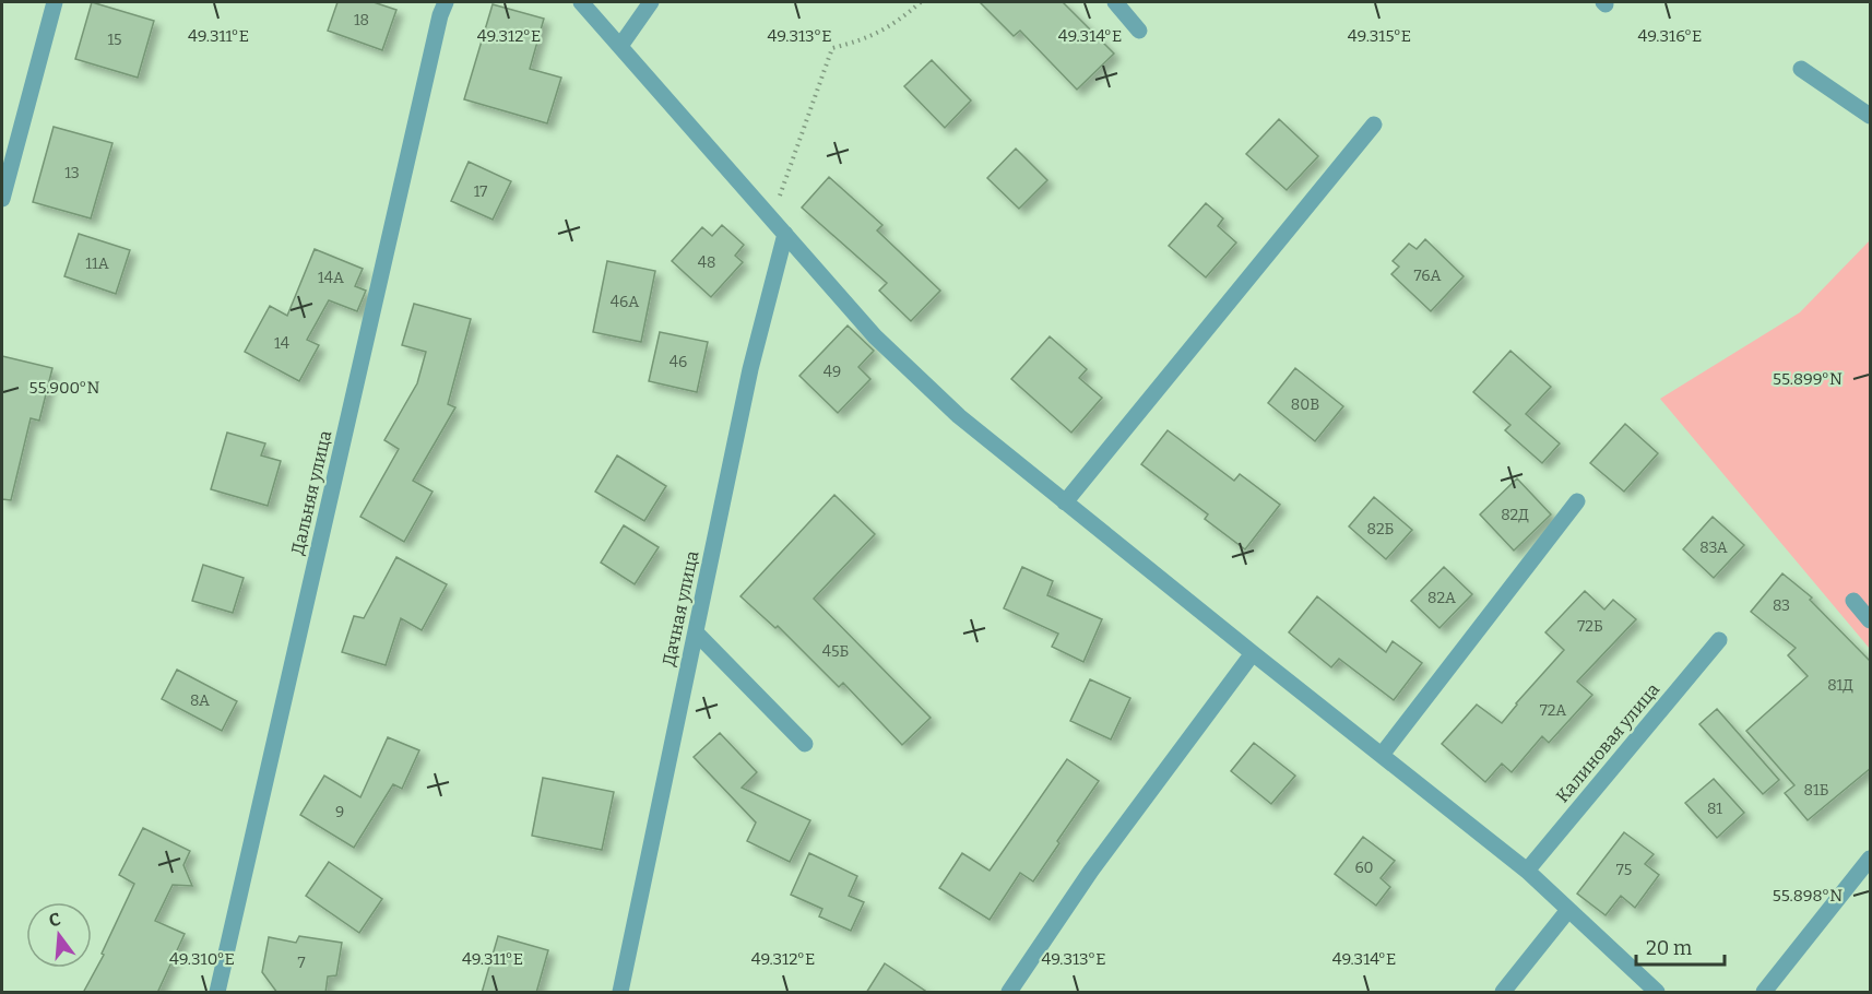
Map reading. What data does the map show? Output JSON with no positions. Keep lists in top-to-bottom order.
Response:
{
  "streets": {
    "street": ["Дальняя улица", "Дачная улица", "Калиновая улица"]
  },
  "house_numbers": [
    "18",
    "15",
    "13",
    "17",
    "48",
    "11А",
    "76А",
    "14А",
    "46А",
    "14",
    "46",
    "49",
    "80В",
    "82Д",
    "82Б",
    "83А",
    "82А",
    "83",
    "72Б",
    "45Б",
    "81Д",
    "8А",
    "72А",
    "81Б",
    "81",
    "9",
    "60",
    "75",
    "7"
  ],
  "scale_bar": "20 m",
  "north": "top",
  "coordinates": [
    "49.311°E",
    "49.312°E",
    "49.313°E",
    "49.314°E",
    "49.315°E",
    "49.316°E",
    "55.899°N",
    "55.900°N",
    "55.898°N",
    "49.310°E"
  ]
}
